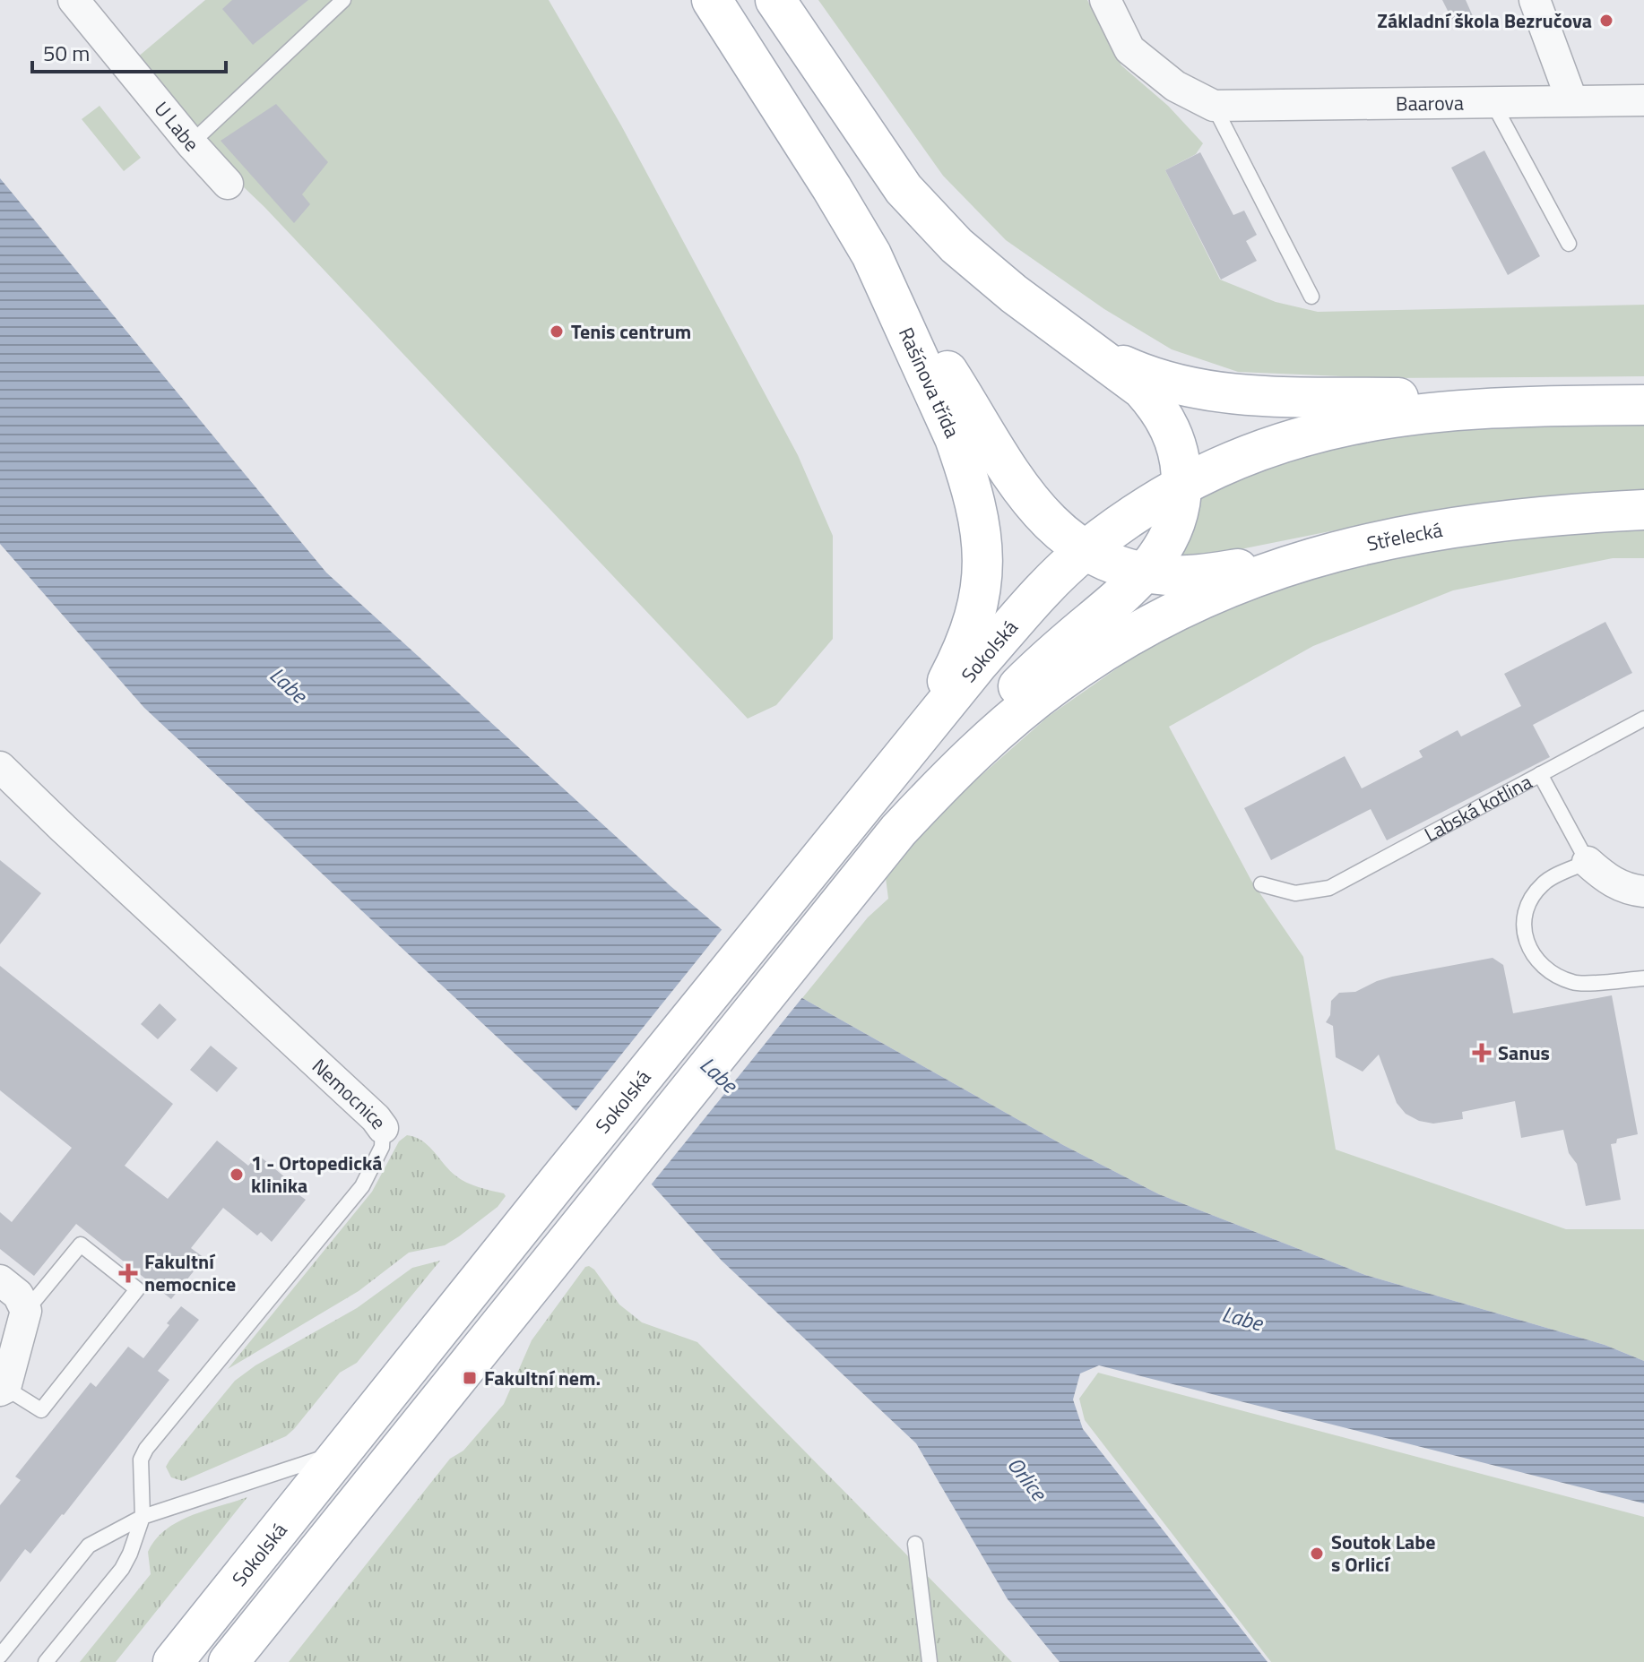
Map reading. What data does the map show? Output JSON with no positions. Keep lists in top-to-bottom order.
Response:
{
  "streets": {
    "main road": ["Rašínova třída", "Střelecká", "Sokolská"],
    "street": [
      "Baarova",
      "U Labe",
      "Labská kotlina",
      "Nemocnice"
    ]
  },
  "crossings": [
    ["Rašínova třída", "Sokolská"]
  ],
  "water": ["Labe", "Orlice"],
  "places": {
    "other": [
      "Základní škola Bezručova",
      "Tenis centrum",
      "1 - Ortopedická klinika",
      "Soutok Labe s Orlicí"
    ],
    "health": ["Sanus", "Fakultní nemocnice"],
    "transit": ["Fakultní nem."]
  },
  "scale_bar": "50 m"
}
